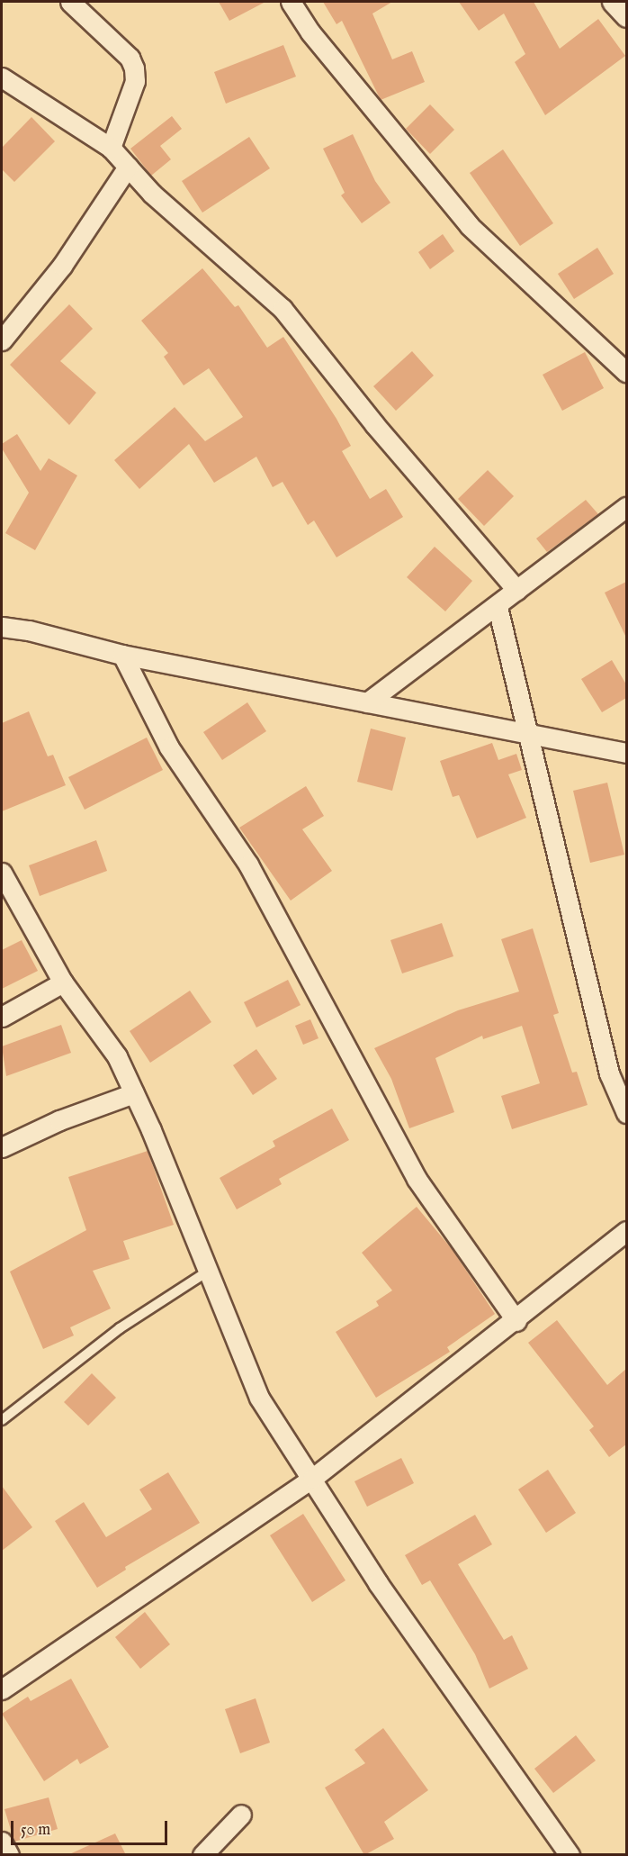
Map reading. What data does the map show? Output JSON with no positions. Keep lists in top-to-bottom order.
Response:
{
  "scale_bar": "50 m"
}
